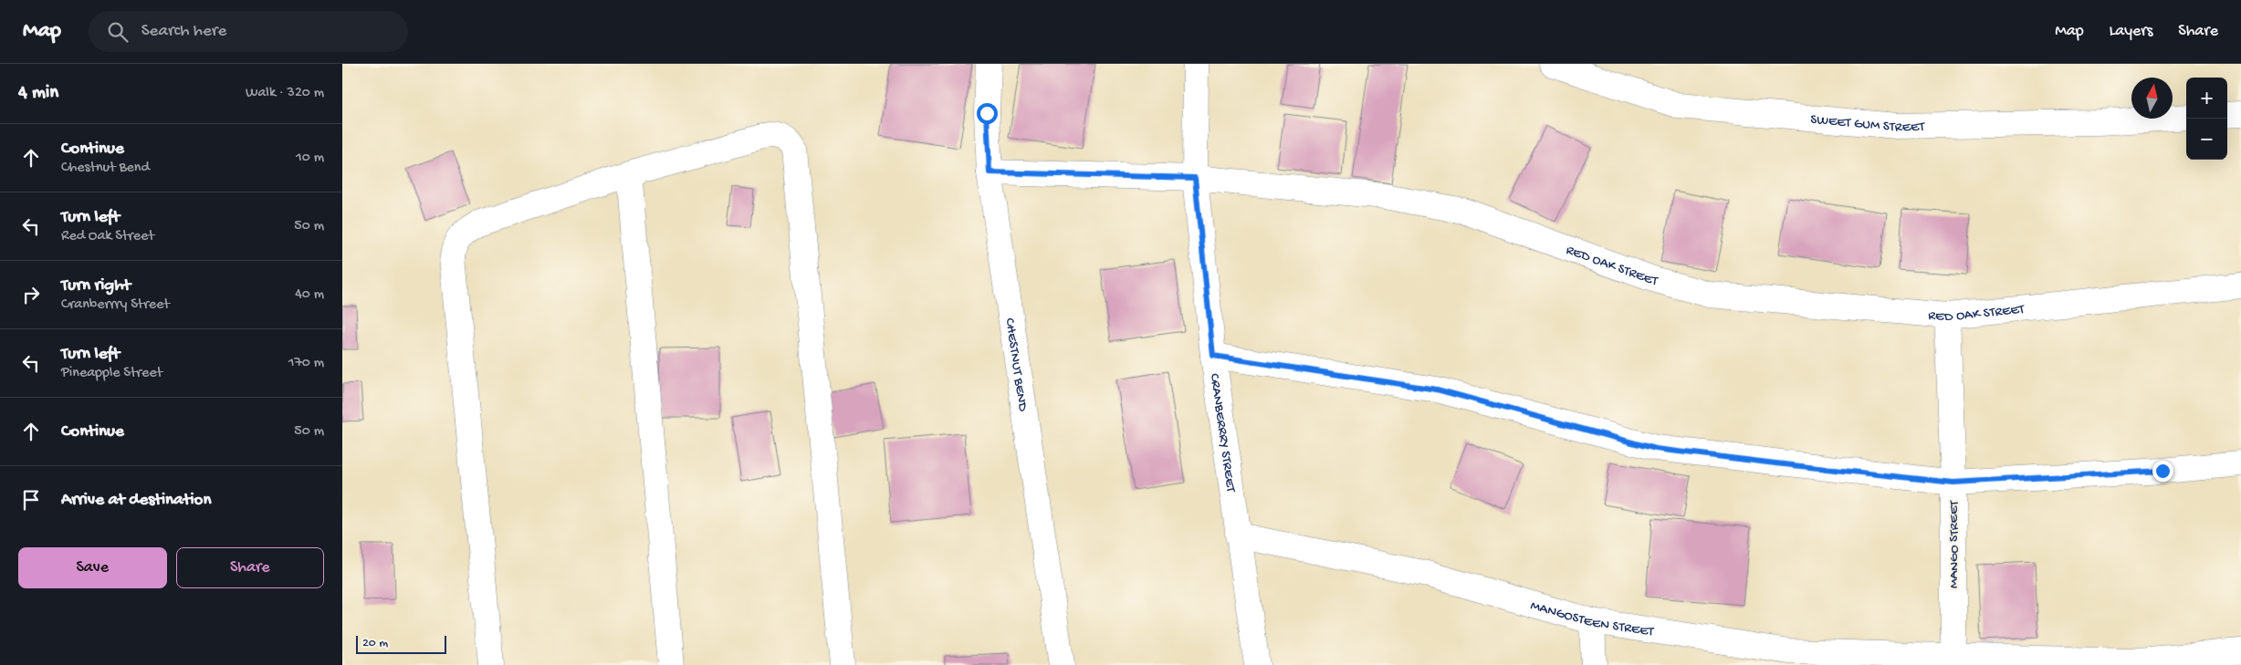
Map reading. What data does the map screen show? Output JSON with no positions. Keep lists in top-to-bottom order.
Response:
{
  "streets": {
    "street": [
      "SWEET GUM STREET",
      "RED OAK STREET",
      "CHESTNUT BEND",
      "CRANBERRRY STREET",
      "MANGO STREET",
      "MANGOSTEEN STREET"
    ]
  },
  "crossings": [
    ["RED OAK STREET", "CHESTNUT BEND"],
    ["RED OAK STREET", "CRANBERRRY STREET"],
    ["RED OAK STREET", "MANGO STREET"],
    ["CRANBERRRY STREET", "MANGOSTEEN STREET"],
    ["MANGO STREET", "MANGOSTEEN STREET"]
  ],
  "scale_bar": "20 m",
  "north": "top",
  "page": {
    "header": "Map",
    "search": "Search here",
    "nav": ["Map", "Layers", "Share"],
    "heading": ["4 min", "Walk · 320 m"],
    "map_buttons": ["+", "−"],
    "list": [
      ["Continue", "Chestnut Bend", "10 m"],
      ["Turn left", "Red Oak Street", "50 m"],
      ["Turn right", "Cranberrry Street", "40 m"],
      ["Turn left", "Pineapple Street", "170 m"],
      ["Continue", "50 m"],
      "Arrive at destination"
    ],
    "buttons": ["Save", "Share"],
    "scale": "20 m"
  }
}
